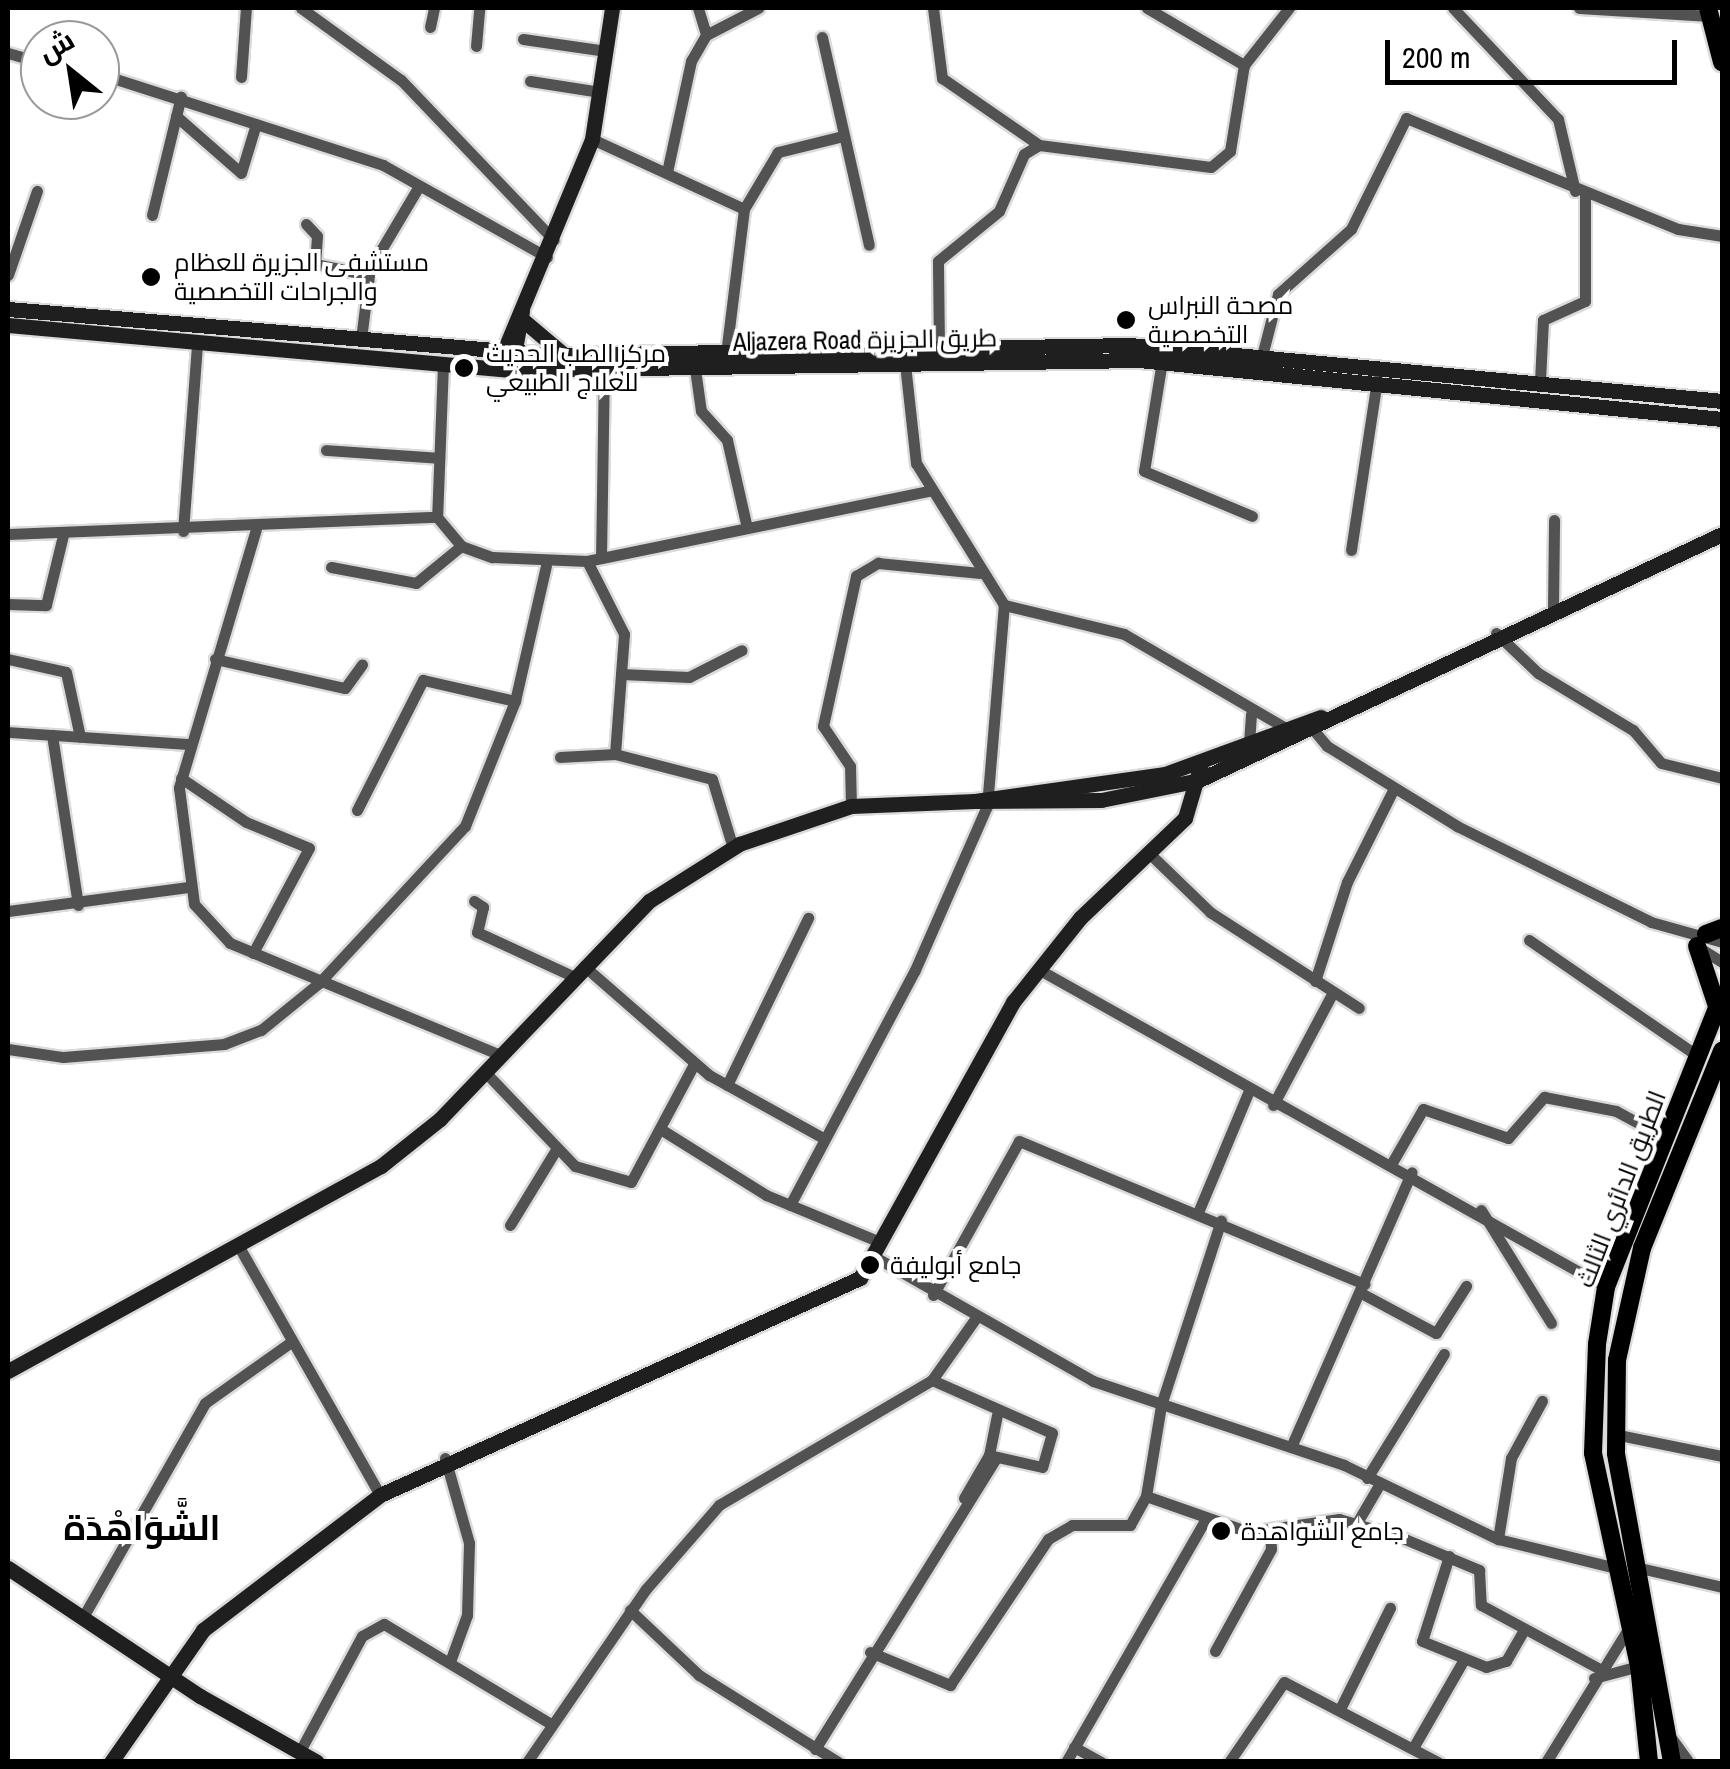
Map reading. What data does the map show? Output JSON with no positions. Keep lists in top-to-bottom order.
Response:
{
  "streets": {
    "main road": ["الطريق الدائري الثالث"],
    "street": ["Aljazera Road طريق الجزيزة"]
  },
  "districts": ["الشَّوَاهْدَة"],
  "places": [
    "مستشفى الجزيرة للعظام والجراحات التخصصية",
    "مصحة النبراس التخصصية",
    "مركز الطب الحديث للعلاج الطبيعي",
    "جامع أبوليفة",
    "جامع الشواهدة"
  ],
  "scale_bar": "200 m",
  "north": "top left"
}
